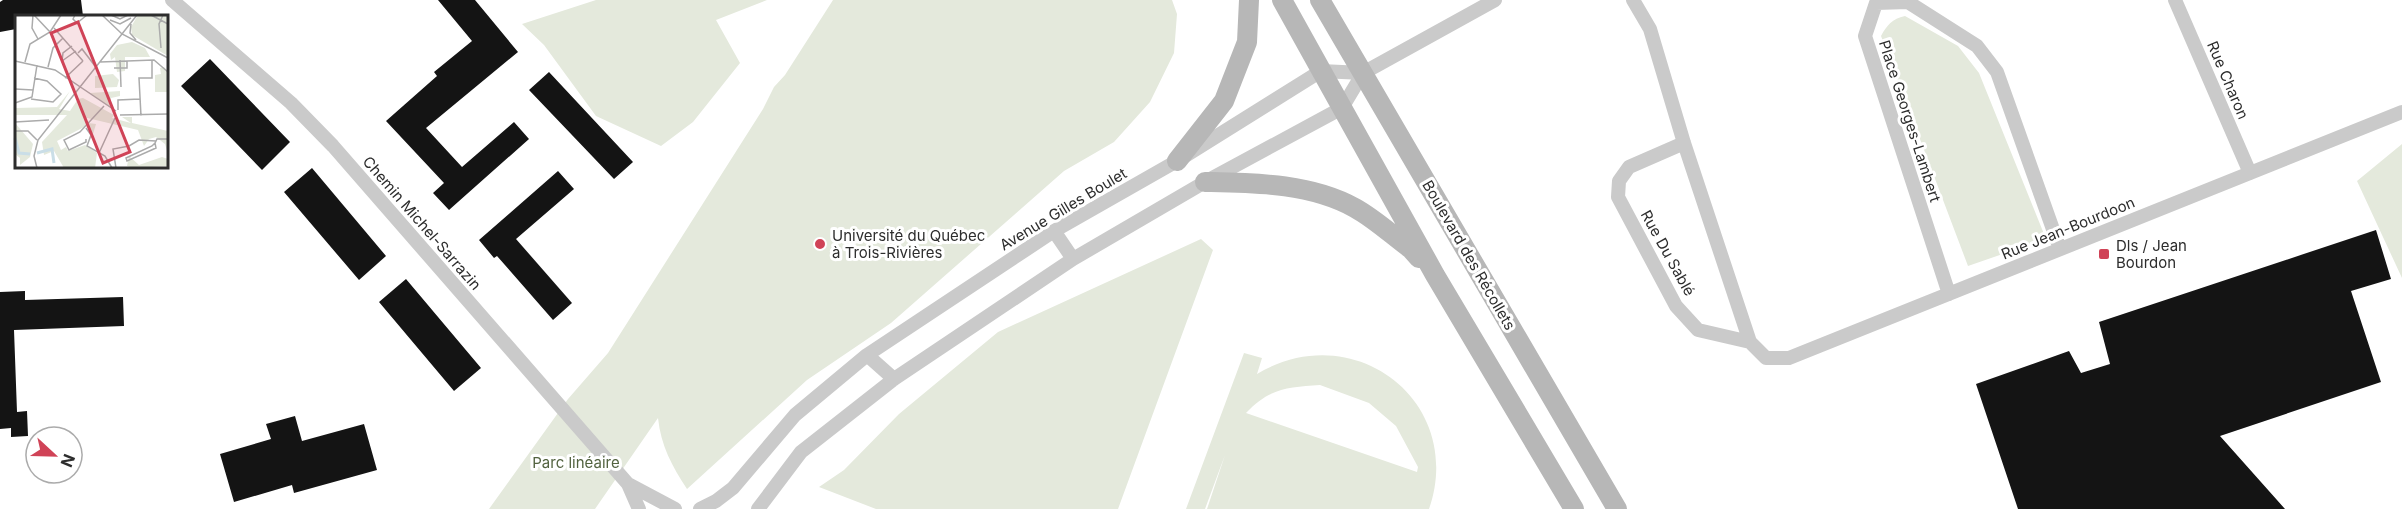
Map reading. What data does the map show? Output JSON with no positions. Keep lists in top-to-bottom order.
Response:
{
  "streets": {
    "main road": ["Boulevard des Récollets"],
    "street": [
      "Rue Charon",
      "Place Georges-Lambert",
      "Avenue Gilles Boulet",
      "Chemin Michel-Sarrazin",
      "Rue Jean-Bourdoon",
      "Rue Du Sablé"
    ]
  },
  "crossings": [
    ["Rue Charon", "Rue Jean-Bourdoon"],
    ["Place Georges-Lambert", "Rue Jean-Bourdoon"],
    ["Rue Jean-Bourdoon", "Rue Du Sablé"]
  ],
  "parks": ["Parc linéaire"],
  "places": {
    "other": ["Université du Québec à Trois-Rivières"],
    "transit": ["Dls / Jean Bourdon"]
  },
  "north": "right"
}
